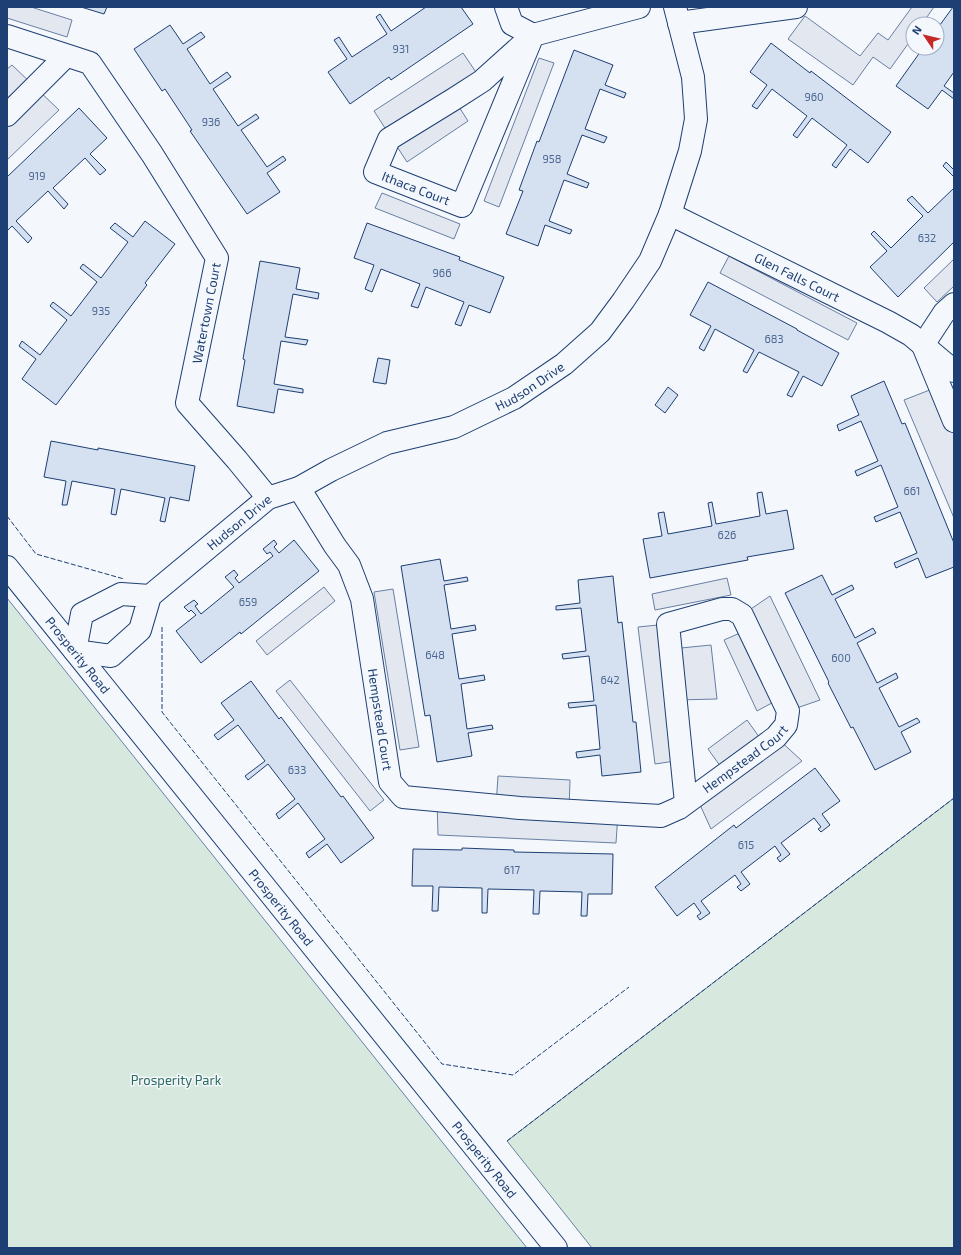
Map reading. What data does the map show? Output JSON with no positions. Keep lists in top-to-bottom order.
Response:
{
  "streets": {
    "street": [
      "Ithaca Court",
      "Glen Falls Court",
      "Watertown Court",
      "Hudson Drive",
      "Prosperity Road",
      "Hempstead Court"
    ]
  },
  "crossings": [
    ["Glen Falls Court", "Hudson Drive"],
    ["Watertown Court", "Hudson Drive"],
    ["Hudson Drive", "Hempstead Court"]
  ],
  "parks": ["Prosperity Park"],
  "house_numbers": [
    "931",
    "960",
    "936",
    "958",
    "919",
    "632",
    "966",
    "935",
    "683",
    "661",
    "626",
    "659",
    "648",
    "600",
    "642",
    "633",
    "615",
    "617"
  ],
  "north": "top left"
}
